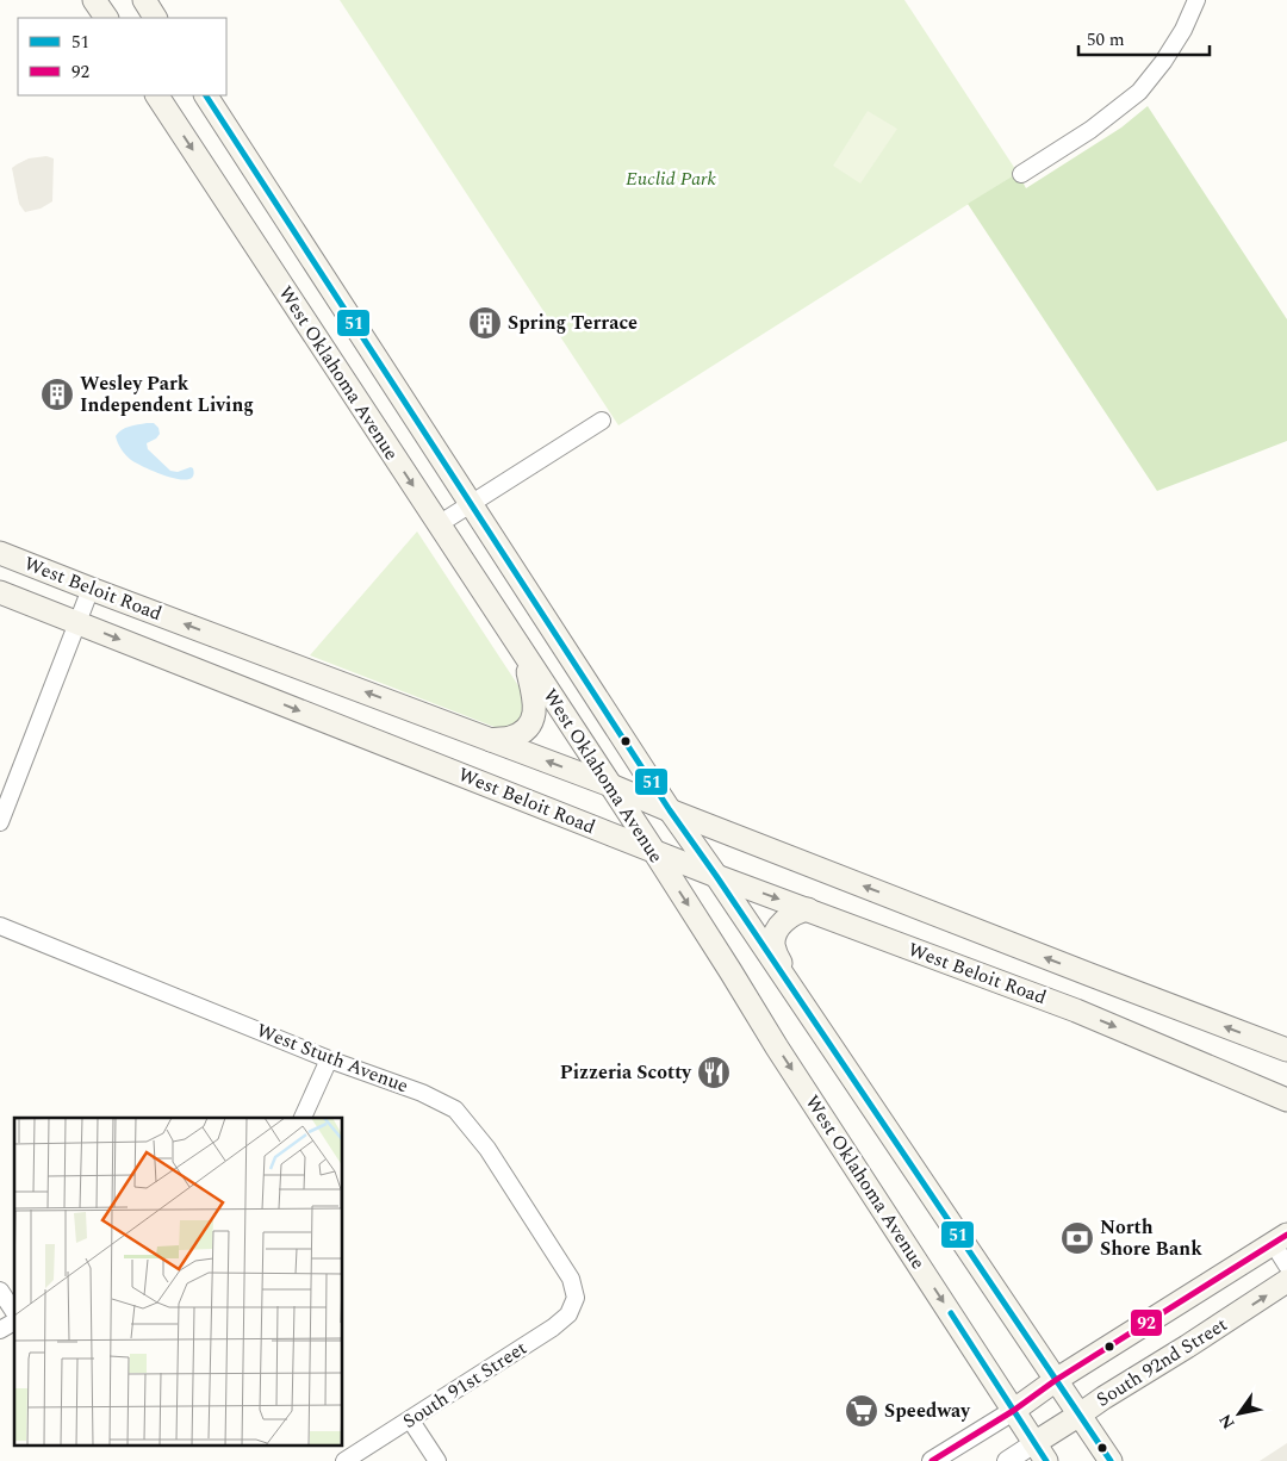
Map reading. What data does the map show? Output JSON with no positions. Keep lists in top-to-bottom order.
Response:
{
  "streets": {
    "main road": ["West Oklahoma Avenue", "West Beloit Road", "South 92nd Street"],
    "street": ["West Stuth Avenue", "South 91st Street"]
  },
  "crossings": [
    ["West Oklahoma Avenue", "West Beloit Road"],
    ["West Oklahoma Avenue", "South 92nd Street"],
    ["West Stuth Avenue", "South 91st Street"]
  ],
  "parks": ["Euclid Park"],
  "places": {
    "building": ["Spring Terrace", "Wesley Park Independent Living"],
    "restaurant": ["Pizzeria Scotty"],
    "bank": ["North Shore Bank"],
    "supermarket": ["Speedway"]
  },
  "lines": ["transit line 51", "transit line 92"],
  "legend": ["51", "92"],
  "scale_bar": "50 m",
  "north": "bottom left"
}
